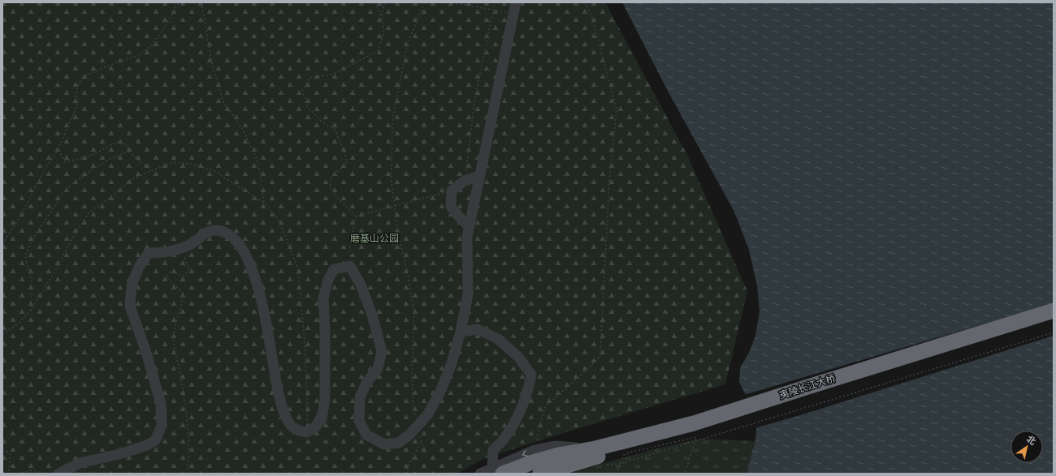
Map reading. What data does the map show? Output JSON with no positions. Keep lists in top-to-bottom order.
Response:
{
  "streets": {
    "highway": ["夷陵长江大桥"]
  },
  "parks": ["磨基山公园"],
  "north": "top right"
}
